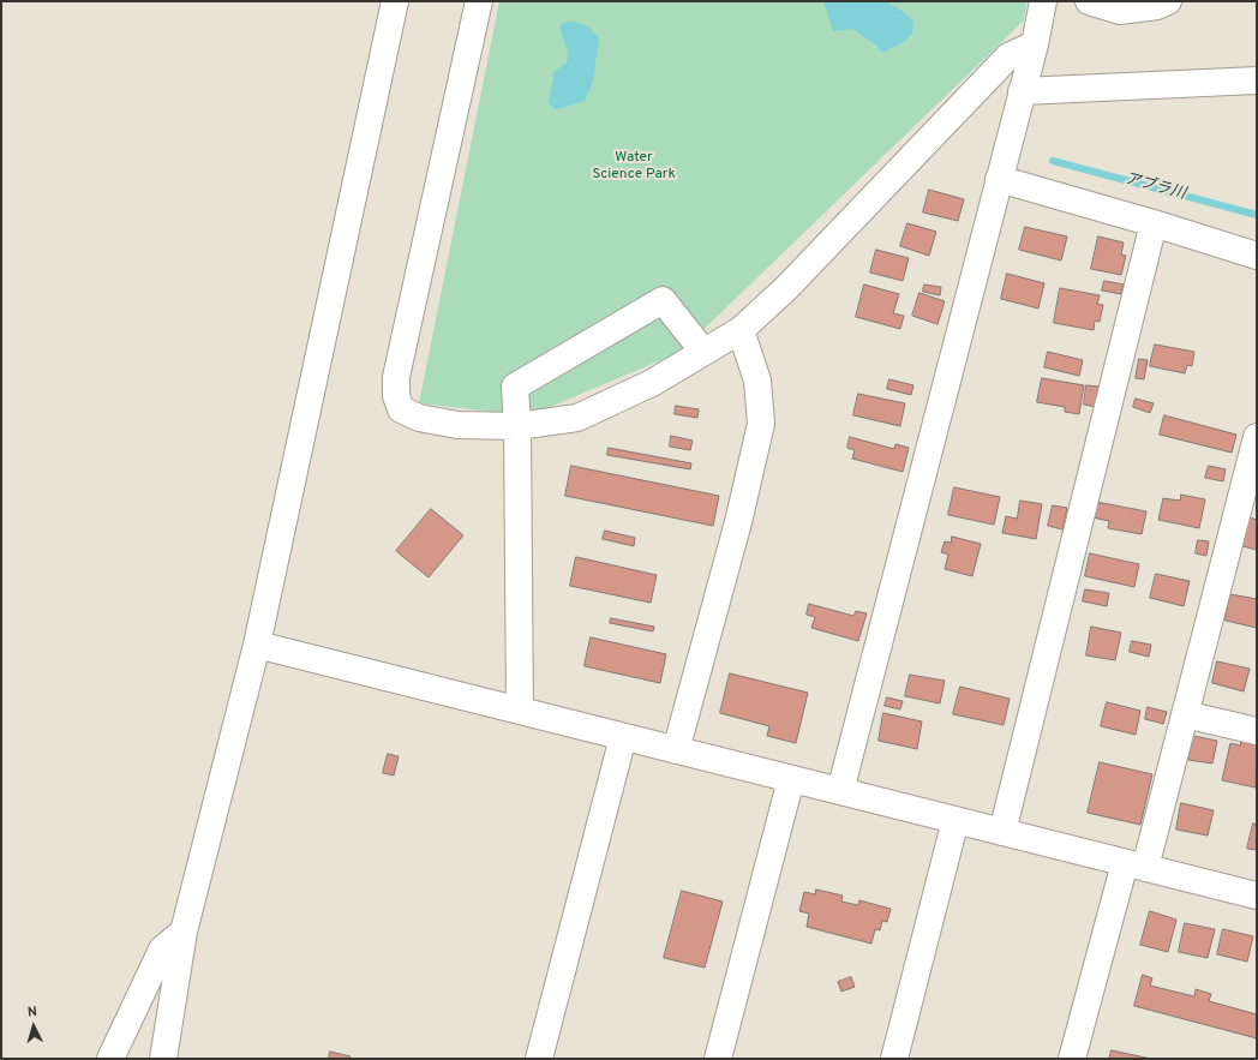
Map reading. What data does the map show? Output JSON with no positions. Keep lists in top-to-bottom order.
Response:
{
  "water": ["アブラ川"],
  "parks": ["Water Science Park"],
  "north": "top"
}
